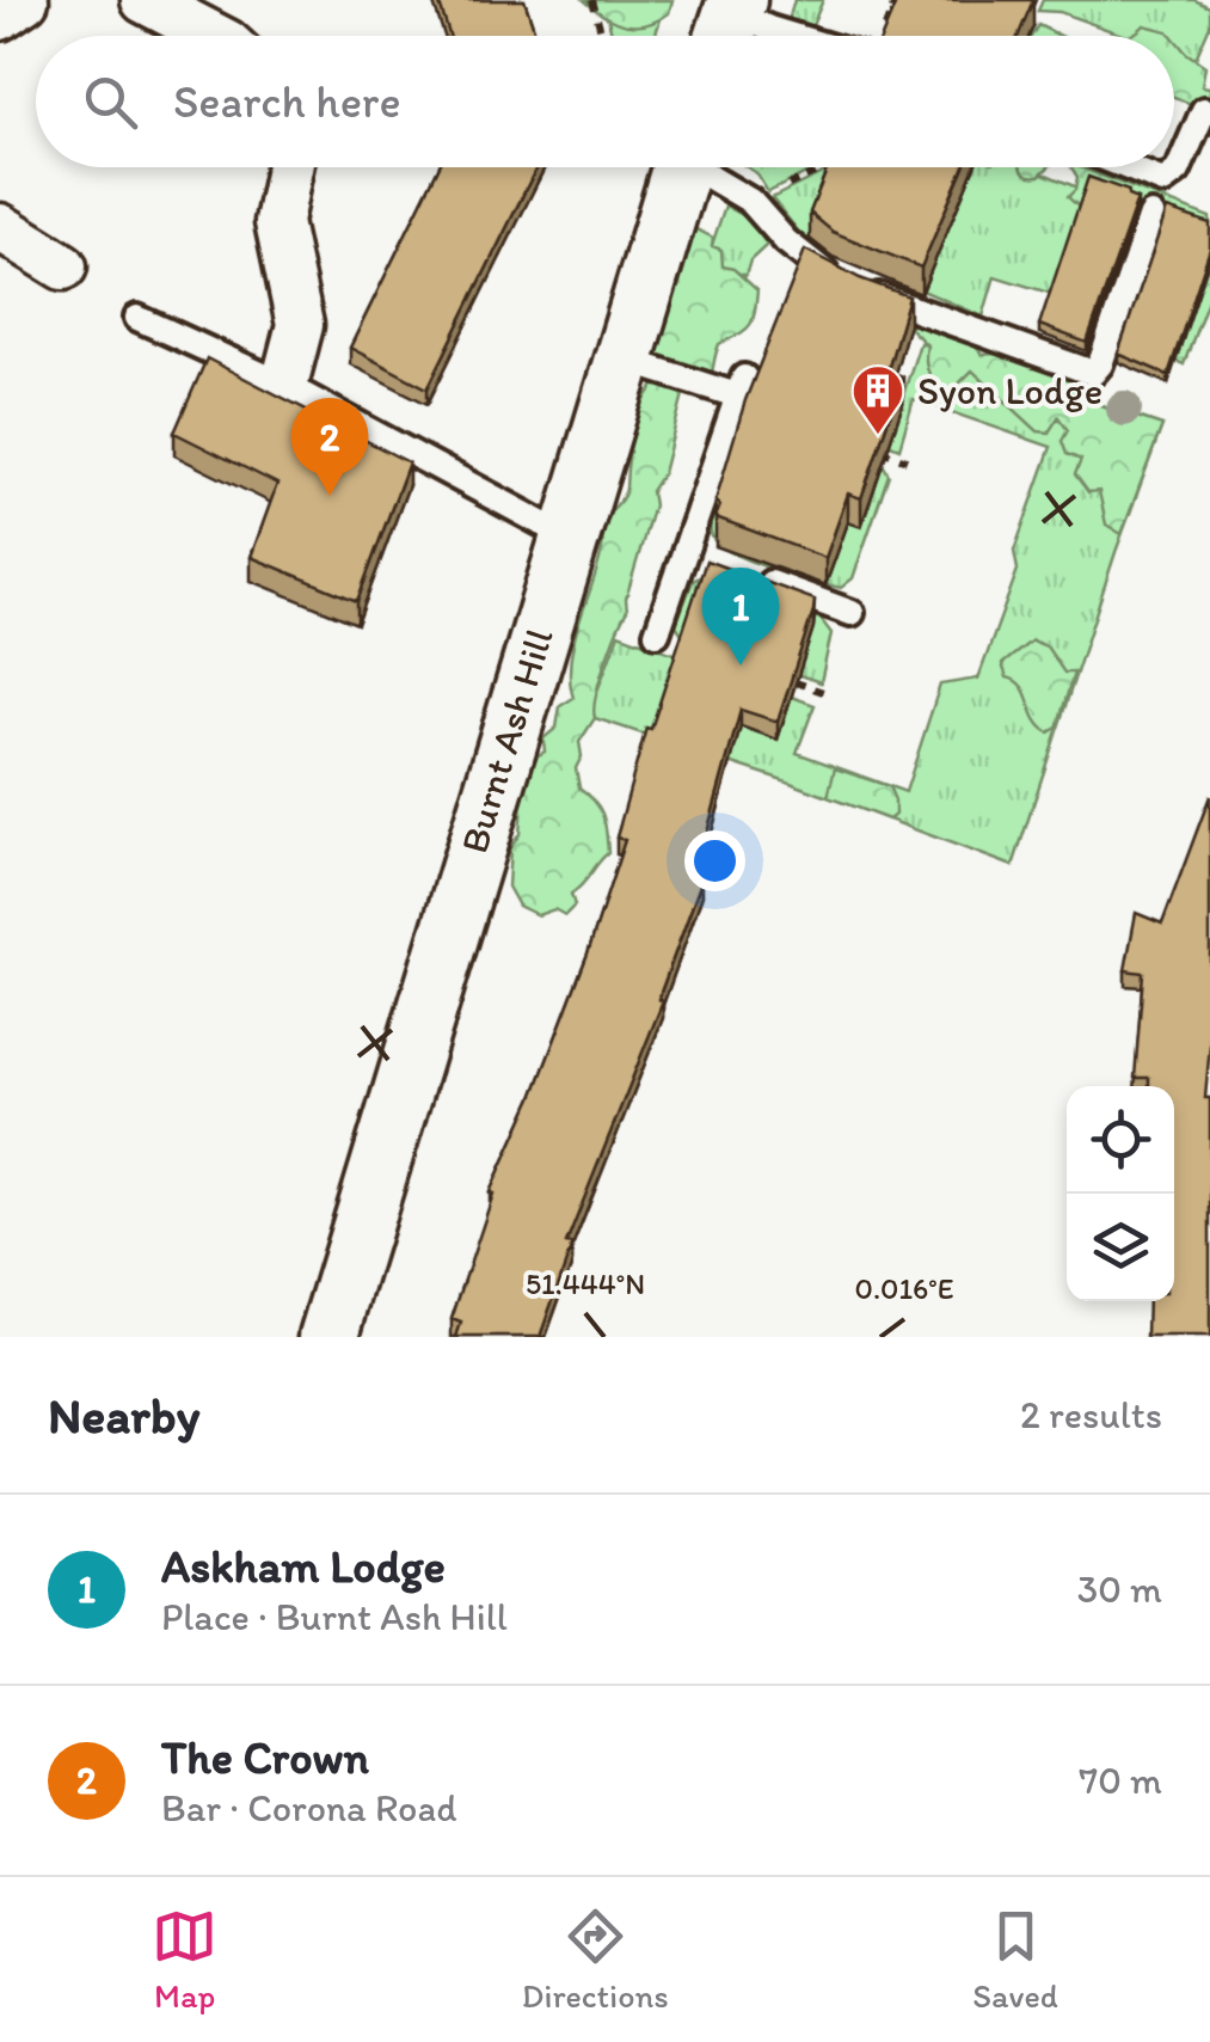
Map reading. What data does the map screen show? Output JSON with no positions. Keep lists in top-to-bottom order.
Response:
{
  "streets": {
    "street": ["Burnt Ash Hill"]
  },
  "places": {
    "building": ["Syon Lodge"]
  },
  "page": {
    "search": "Search here",
    "pins": ["2", "1"],
    "heading": ["Nearby", "2 results"],
    "list": [
      {
        "mark": "1",
        "name": "Askham Lodge",
        "note": "Place · Burnt Ash Hill",
        "value": "30 m"
      },
      {
        "mark": "2",
        "name": "The Crown",
        "note": "Bar · Corona Road",
        "value": "70 m"
      }
    ],
    "nav": ["Map", "Directions", "Saved"]
  },
  "coordinates": ["51.444°N", "0.016°E"]
}
